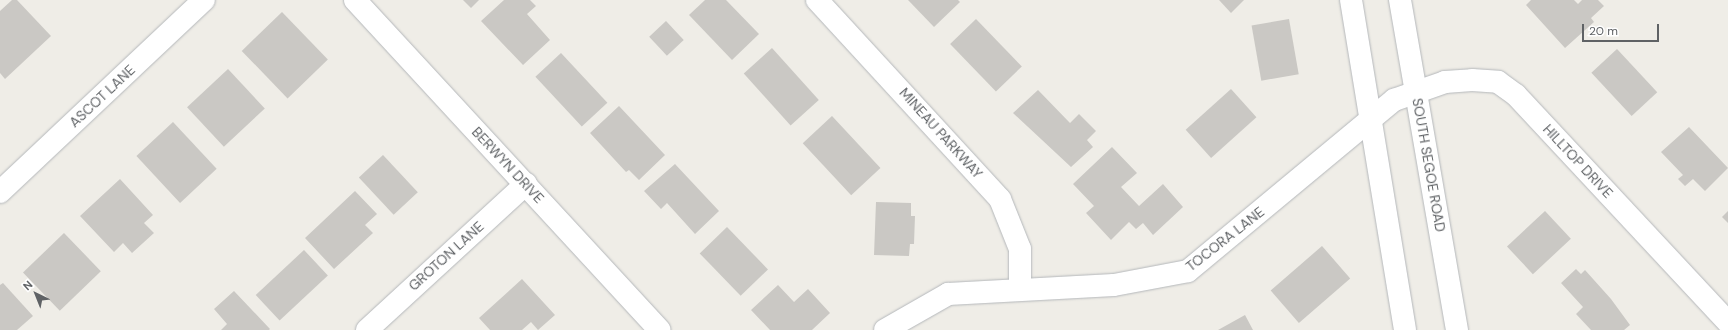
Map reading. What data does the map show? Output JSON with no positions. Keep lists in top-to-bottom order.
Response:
{
  "streets": {
    "street": [
      "ASCOT LANE",
      "MINEAU PARKWAY",
      "HILLTOP DRIVE",
      "BERWYN DRIVE",
      "SOUTH SEGOE ROAD",
      "TOCORA LANE",
      "GROTON LANE"
    ]
  },
  "crossings": [
    ["MINEAU PARKWAY", "TOCORA LANE"],
    ["HILLTOP DRIVE", "SOUTH SEGOE ROAD"],
    ["HILLTOP DRIVE", "TOCORA LANE"],
    ["BERWYN DRIVE", "GROTON LANE"]
  ],
  "scale_bar": "20 m",
  "north": "top left"
}
